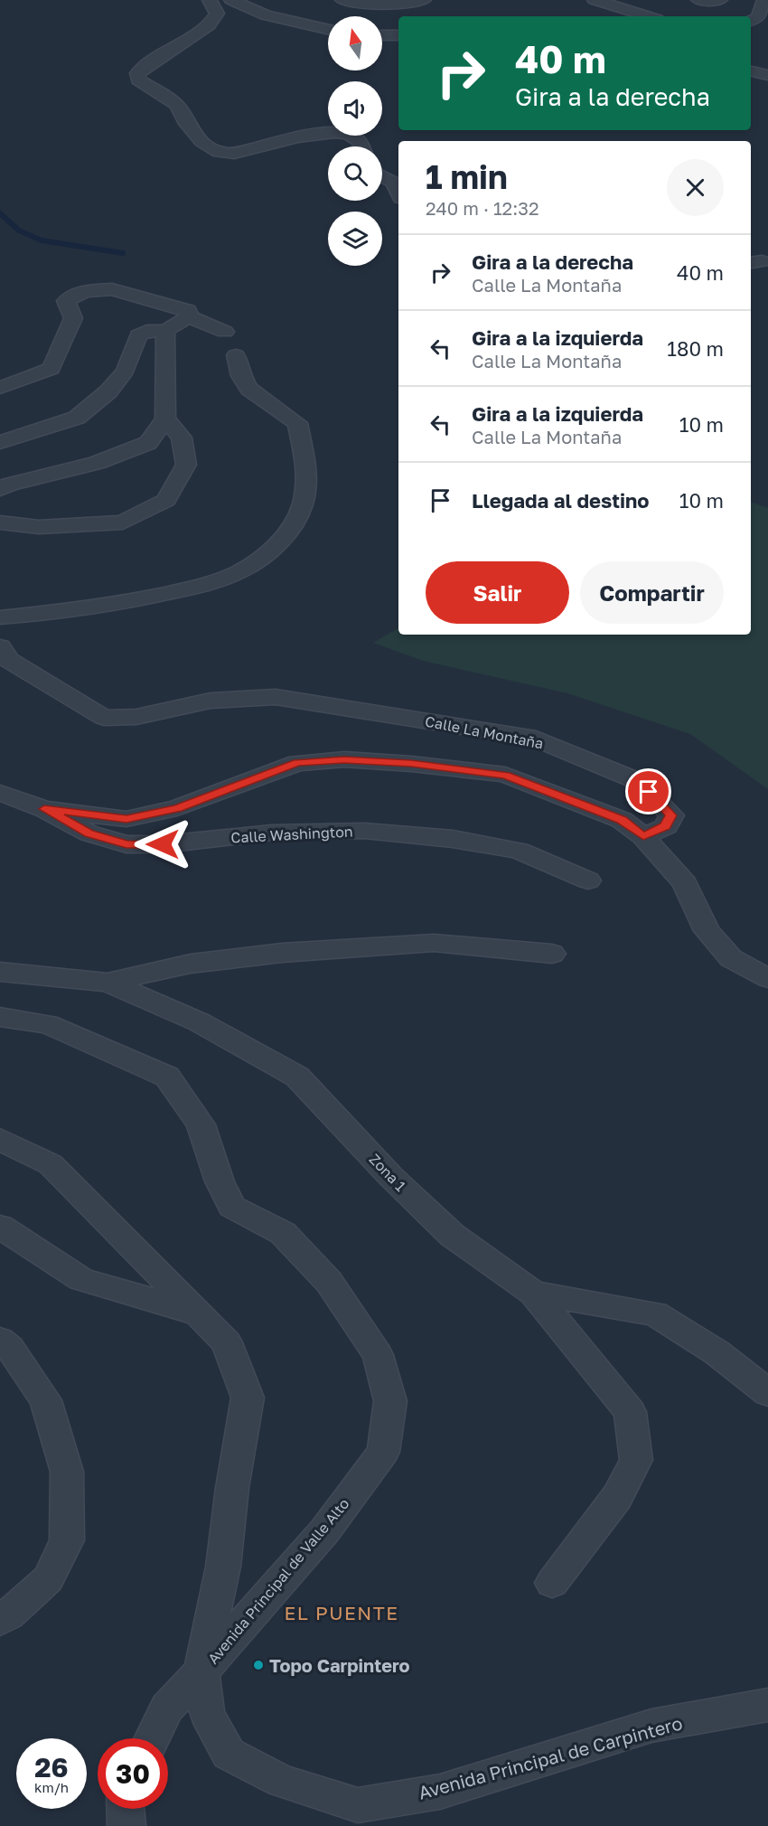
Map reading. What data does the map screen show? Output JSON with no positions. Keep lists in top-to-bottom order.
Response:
{
  "streets": {
    "street": [
      "Calle La Montaña",
      "Calle Washington",
      "Zona 1",
      "Avenida Principal de Valle Alto",
      "Avenida Principal de Carpintero"
    ]
  },
  "crossings": [
    ["Avenida Principal de Valle Alto", "Avenida Principal de Carpintero"]
  ],
  "districts": ["EL PUENTE"],
  "places": ["Topo Carpintero"],
  "north": "top",
  "page": {
    "turn": ["40 m", "Gira a la derecha"],
    "heading": ["1 min", "240 m · 12:32"],
    "list": [
      {
        "name": "Gira a la derecha",
        "note": "Calle La Montaña",
        "value": "40 m"
      },
      {
        "name": "Gira a la izquierda",
        "note": "Calle La Montaña",
        "value": "180 m"
      },
      {
        "name": "Gira a la izquierda",
        "note": "Calle La Montaña",
        "value": "10 m"
      },
      {
        "name": "Llegada al destino",
        "value": "10 m"
      }
    ],
    "buttons": ["Salir", "Compartir"],
    "speed": "26 km/h",
    "limit": "30"
  }
}
